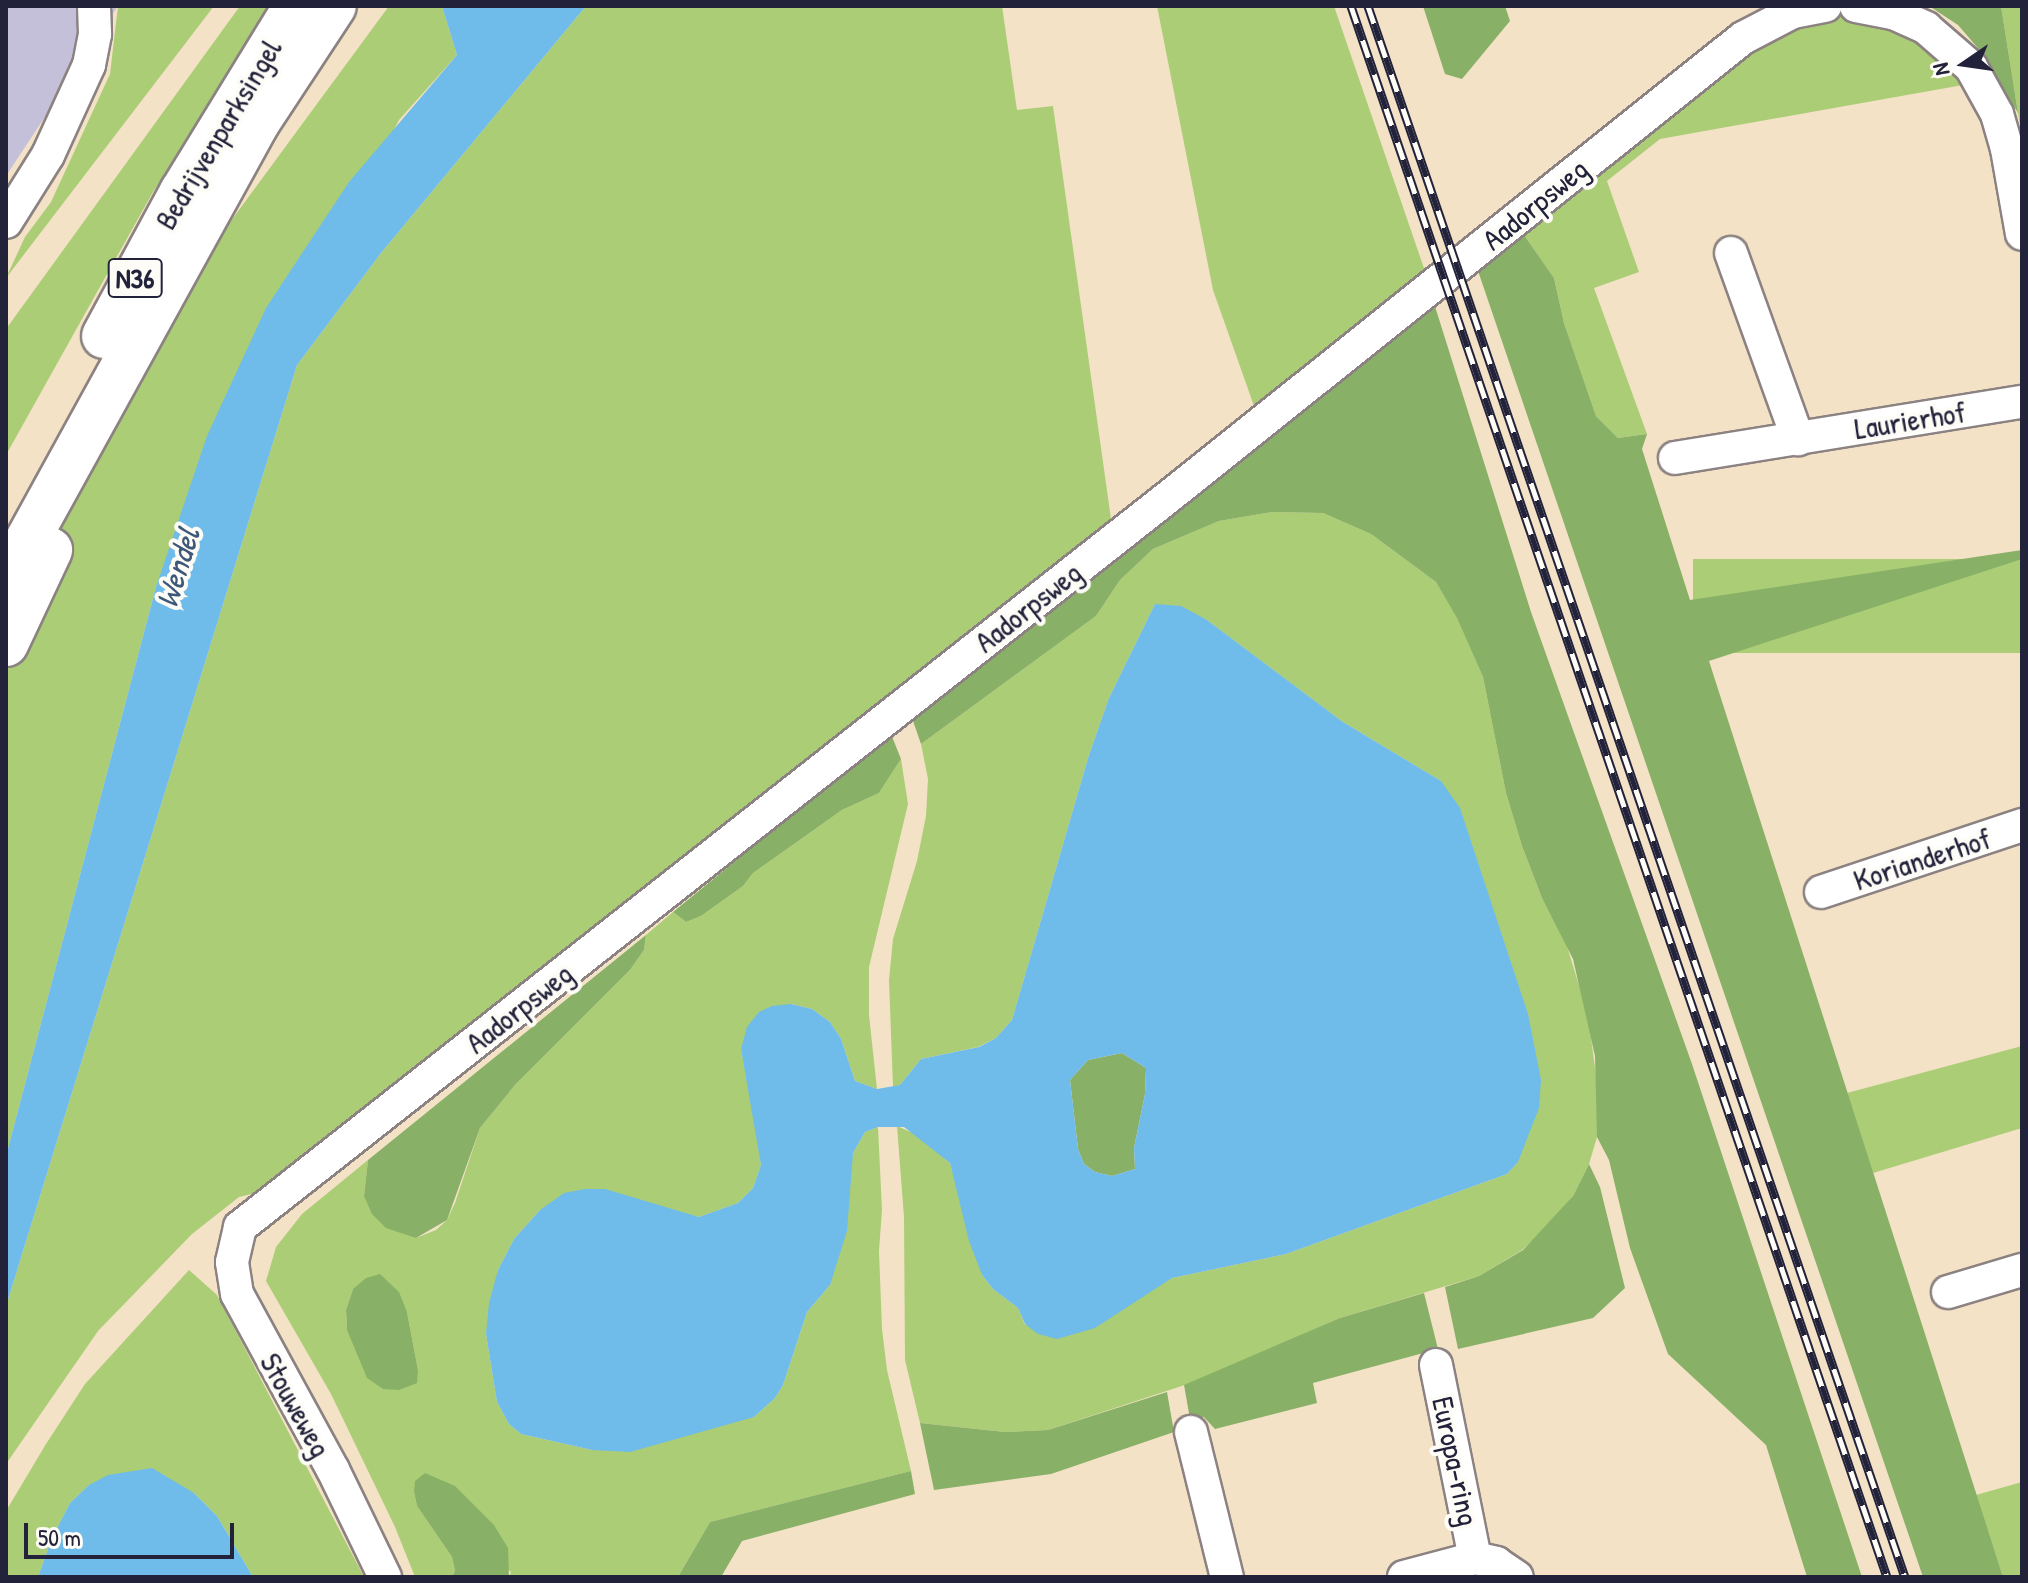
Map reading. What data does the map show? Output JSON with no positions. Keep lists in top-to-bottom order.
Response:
{
  "streets": {
    "highway": ["Bedrijvenparksingel", "N36"],
    "street": [
      "Aadorpsweg",
      "Laurierhof",
      "Korianderhof",
      "Stouweweg",
      "Europa-ring"
    ]
  },
  "crossings": [
    ["Bedrijvenparksingel", "N36"],
    ["Aadorpsweg", "Stouweweg"]
  ],
  "water": ["Wendel"],
  "scale_bar": "50 m",
  "north": "left"
}
